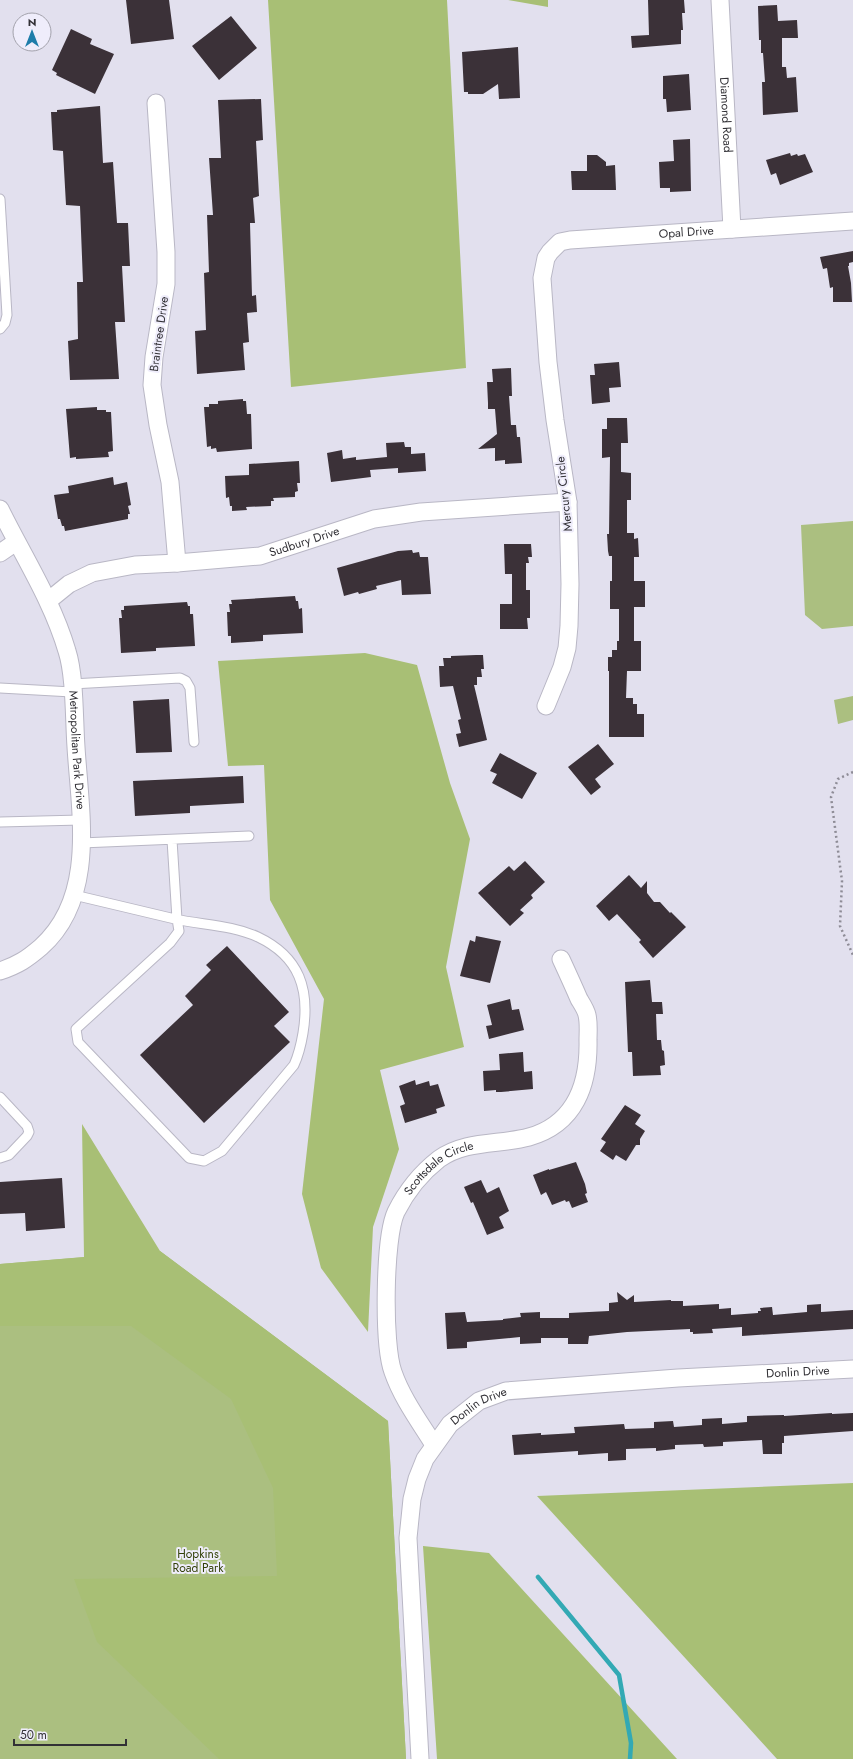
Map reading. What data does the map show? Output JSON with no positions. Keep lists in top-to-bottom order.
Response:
{
  "streets": {
    "street": [
      "Diamond Road",
      "Opal Drive",
      "Braintree Drive",
      "Mercury Circle",
      "Sudbury Drive",
      "Metropolitan Park Drive",
      "Scottsdale Circle",
      "Donlin Drive"
    ]
  },
  "crossings": [
    ["Diamond Road", "Opal Drive"],
    ["Opal Drive", "Mercury Circle"],
    ["Braintree Drive", "Sudbury Drive"],
    ["Mercury Circle", "Sudbury Drive"],
    ["Sudbury Drive", "Metropolitan Park Drive"],
    ["Scottsdale Circle", "Donlin Drive"]
  ],
  "parks": ["Hopkins Road Park"],
  "scale_bar": "50 m",
  "north": "top"
}
